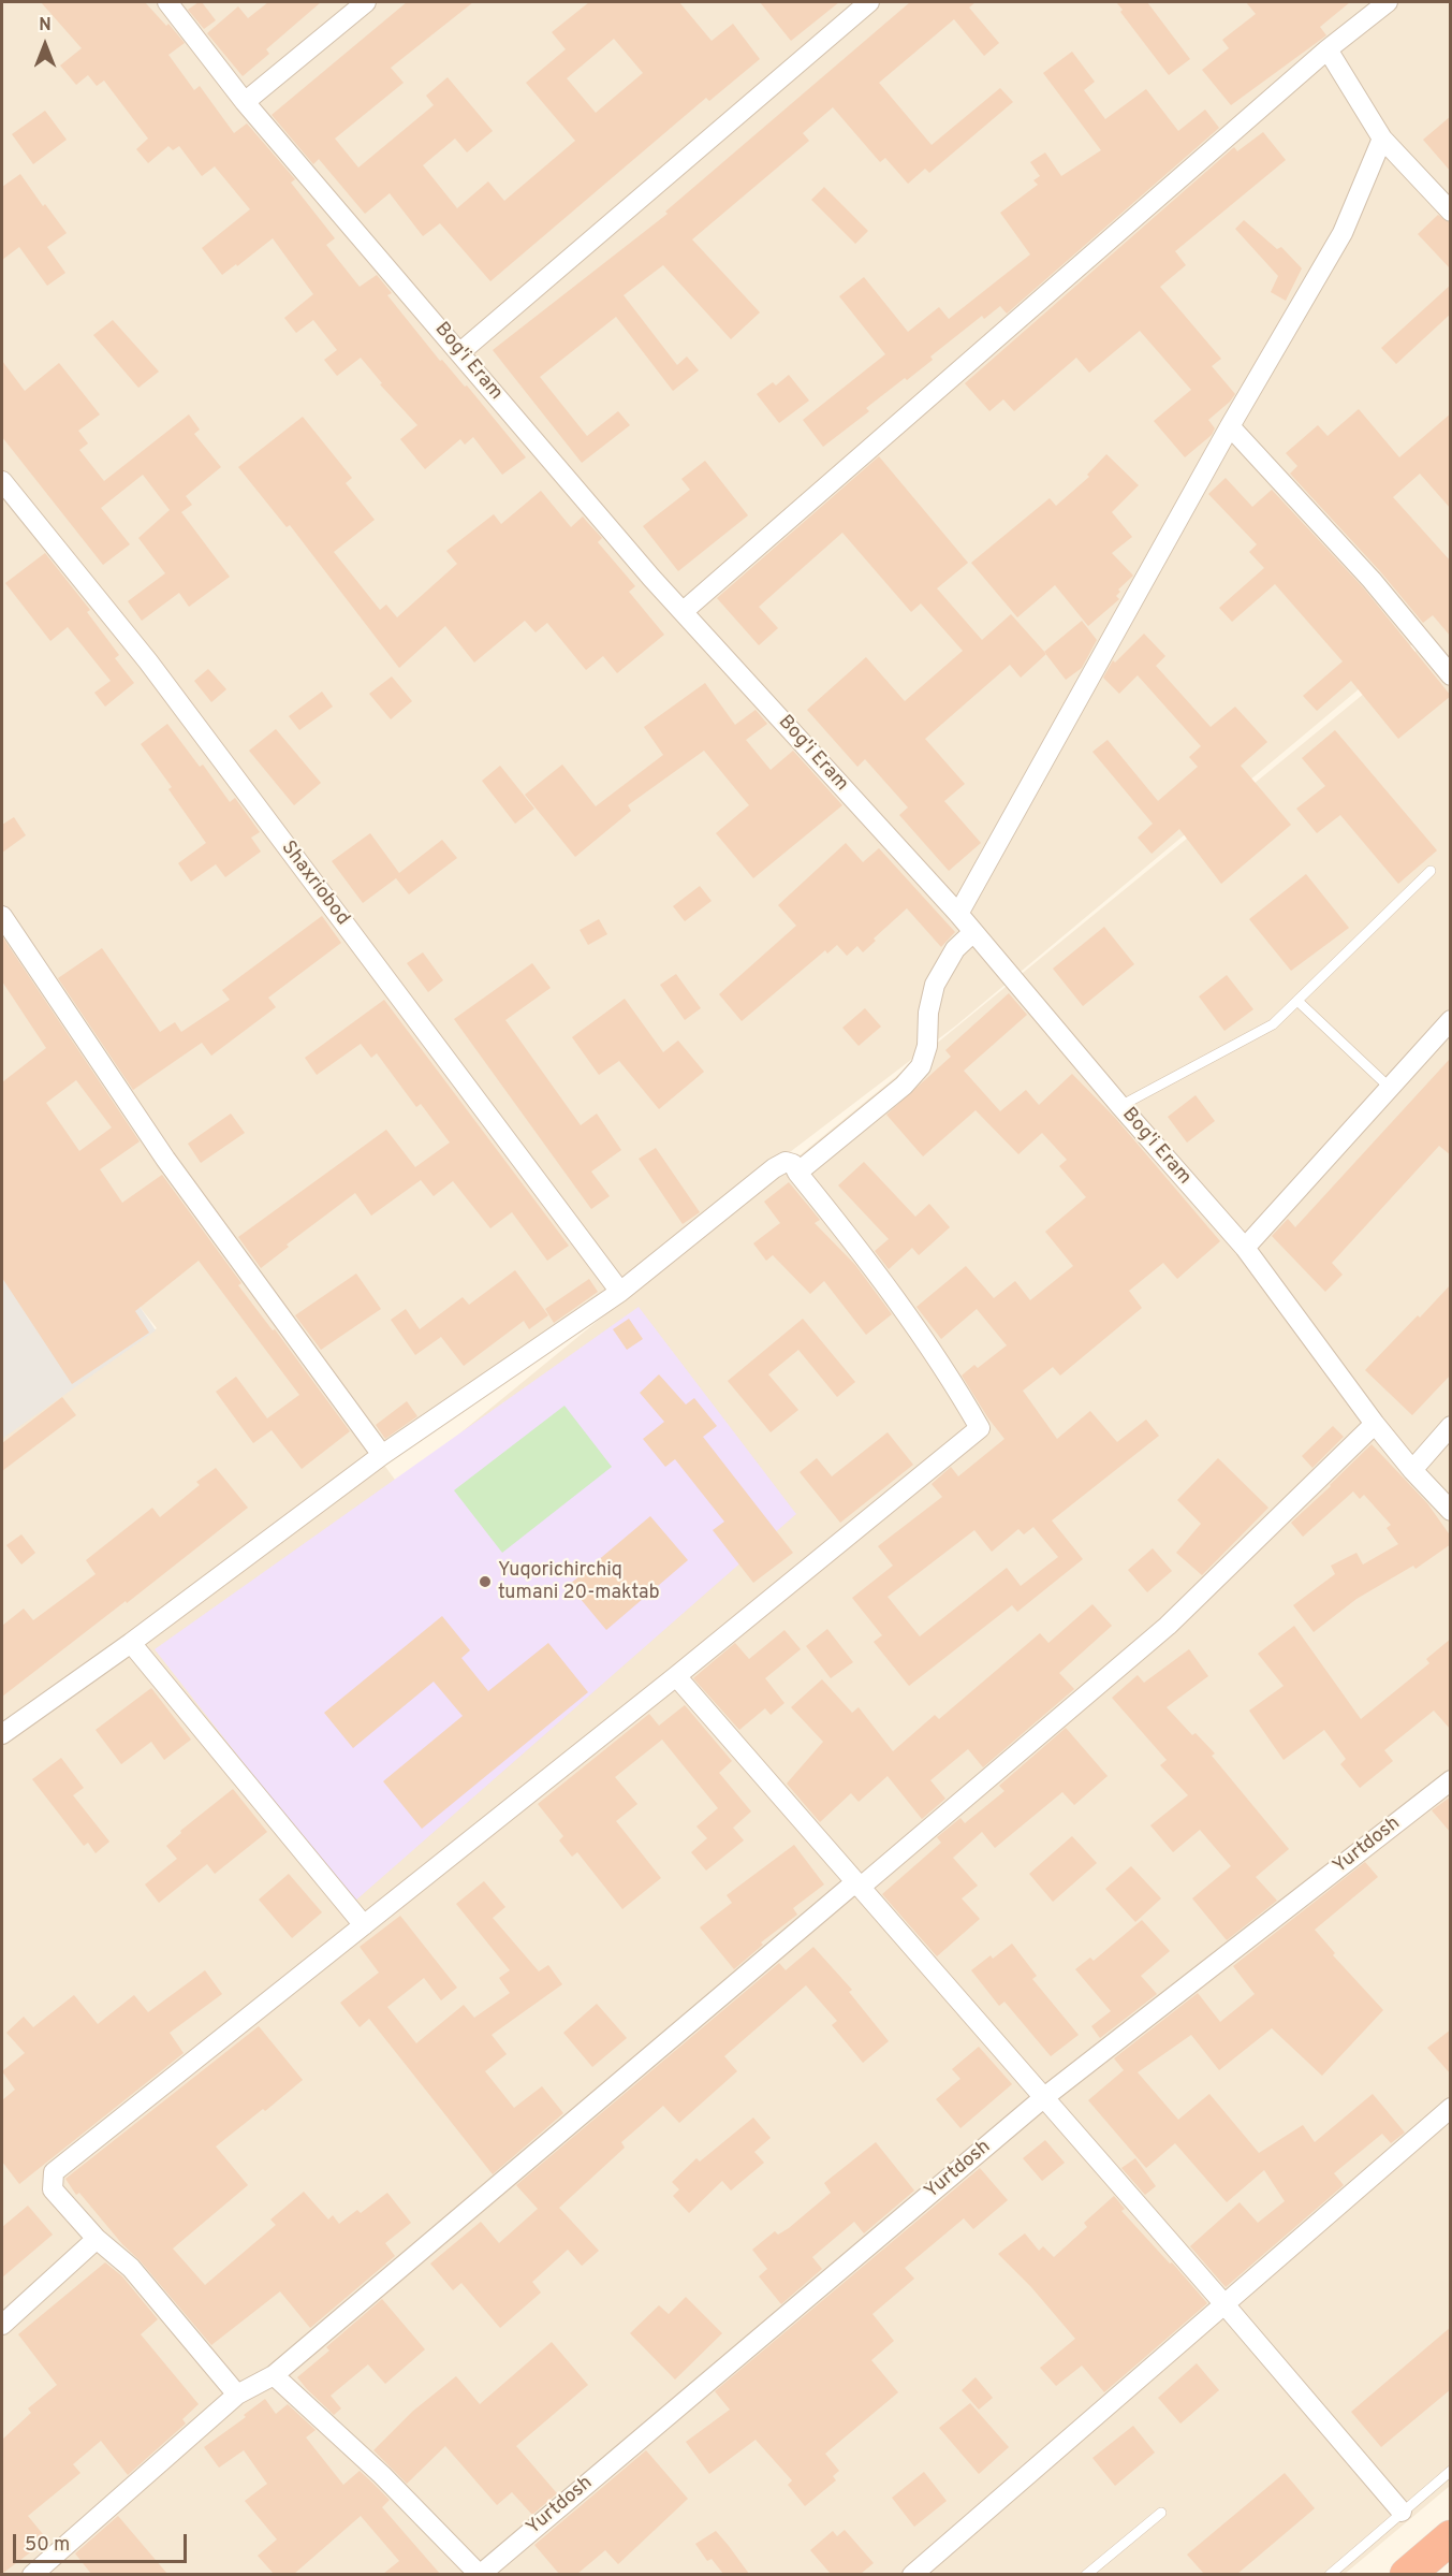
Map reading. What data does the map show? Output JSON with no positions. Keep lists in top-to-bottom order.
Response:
{
  "streets": {
    "street": ["Bog'i Eram", "Shaxriobod", "Yurtdosh"]
  },
  "places": ["Yuqorichirchiq tumani 20-maktab"],
  "scale_bar": "50 m",
  "north": "top"
}
